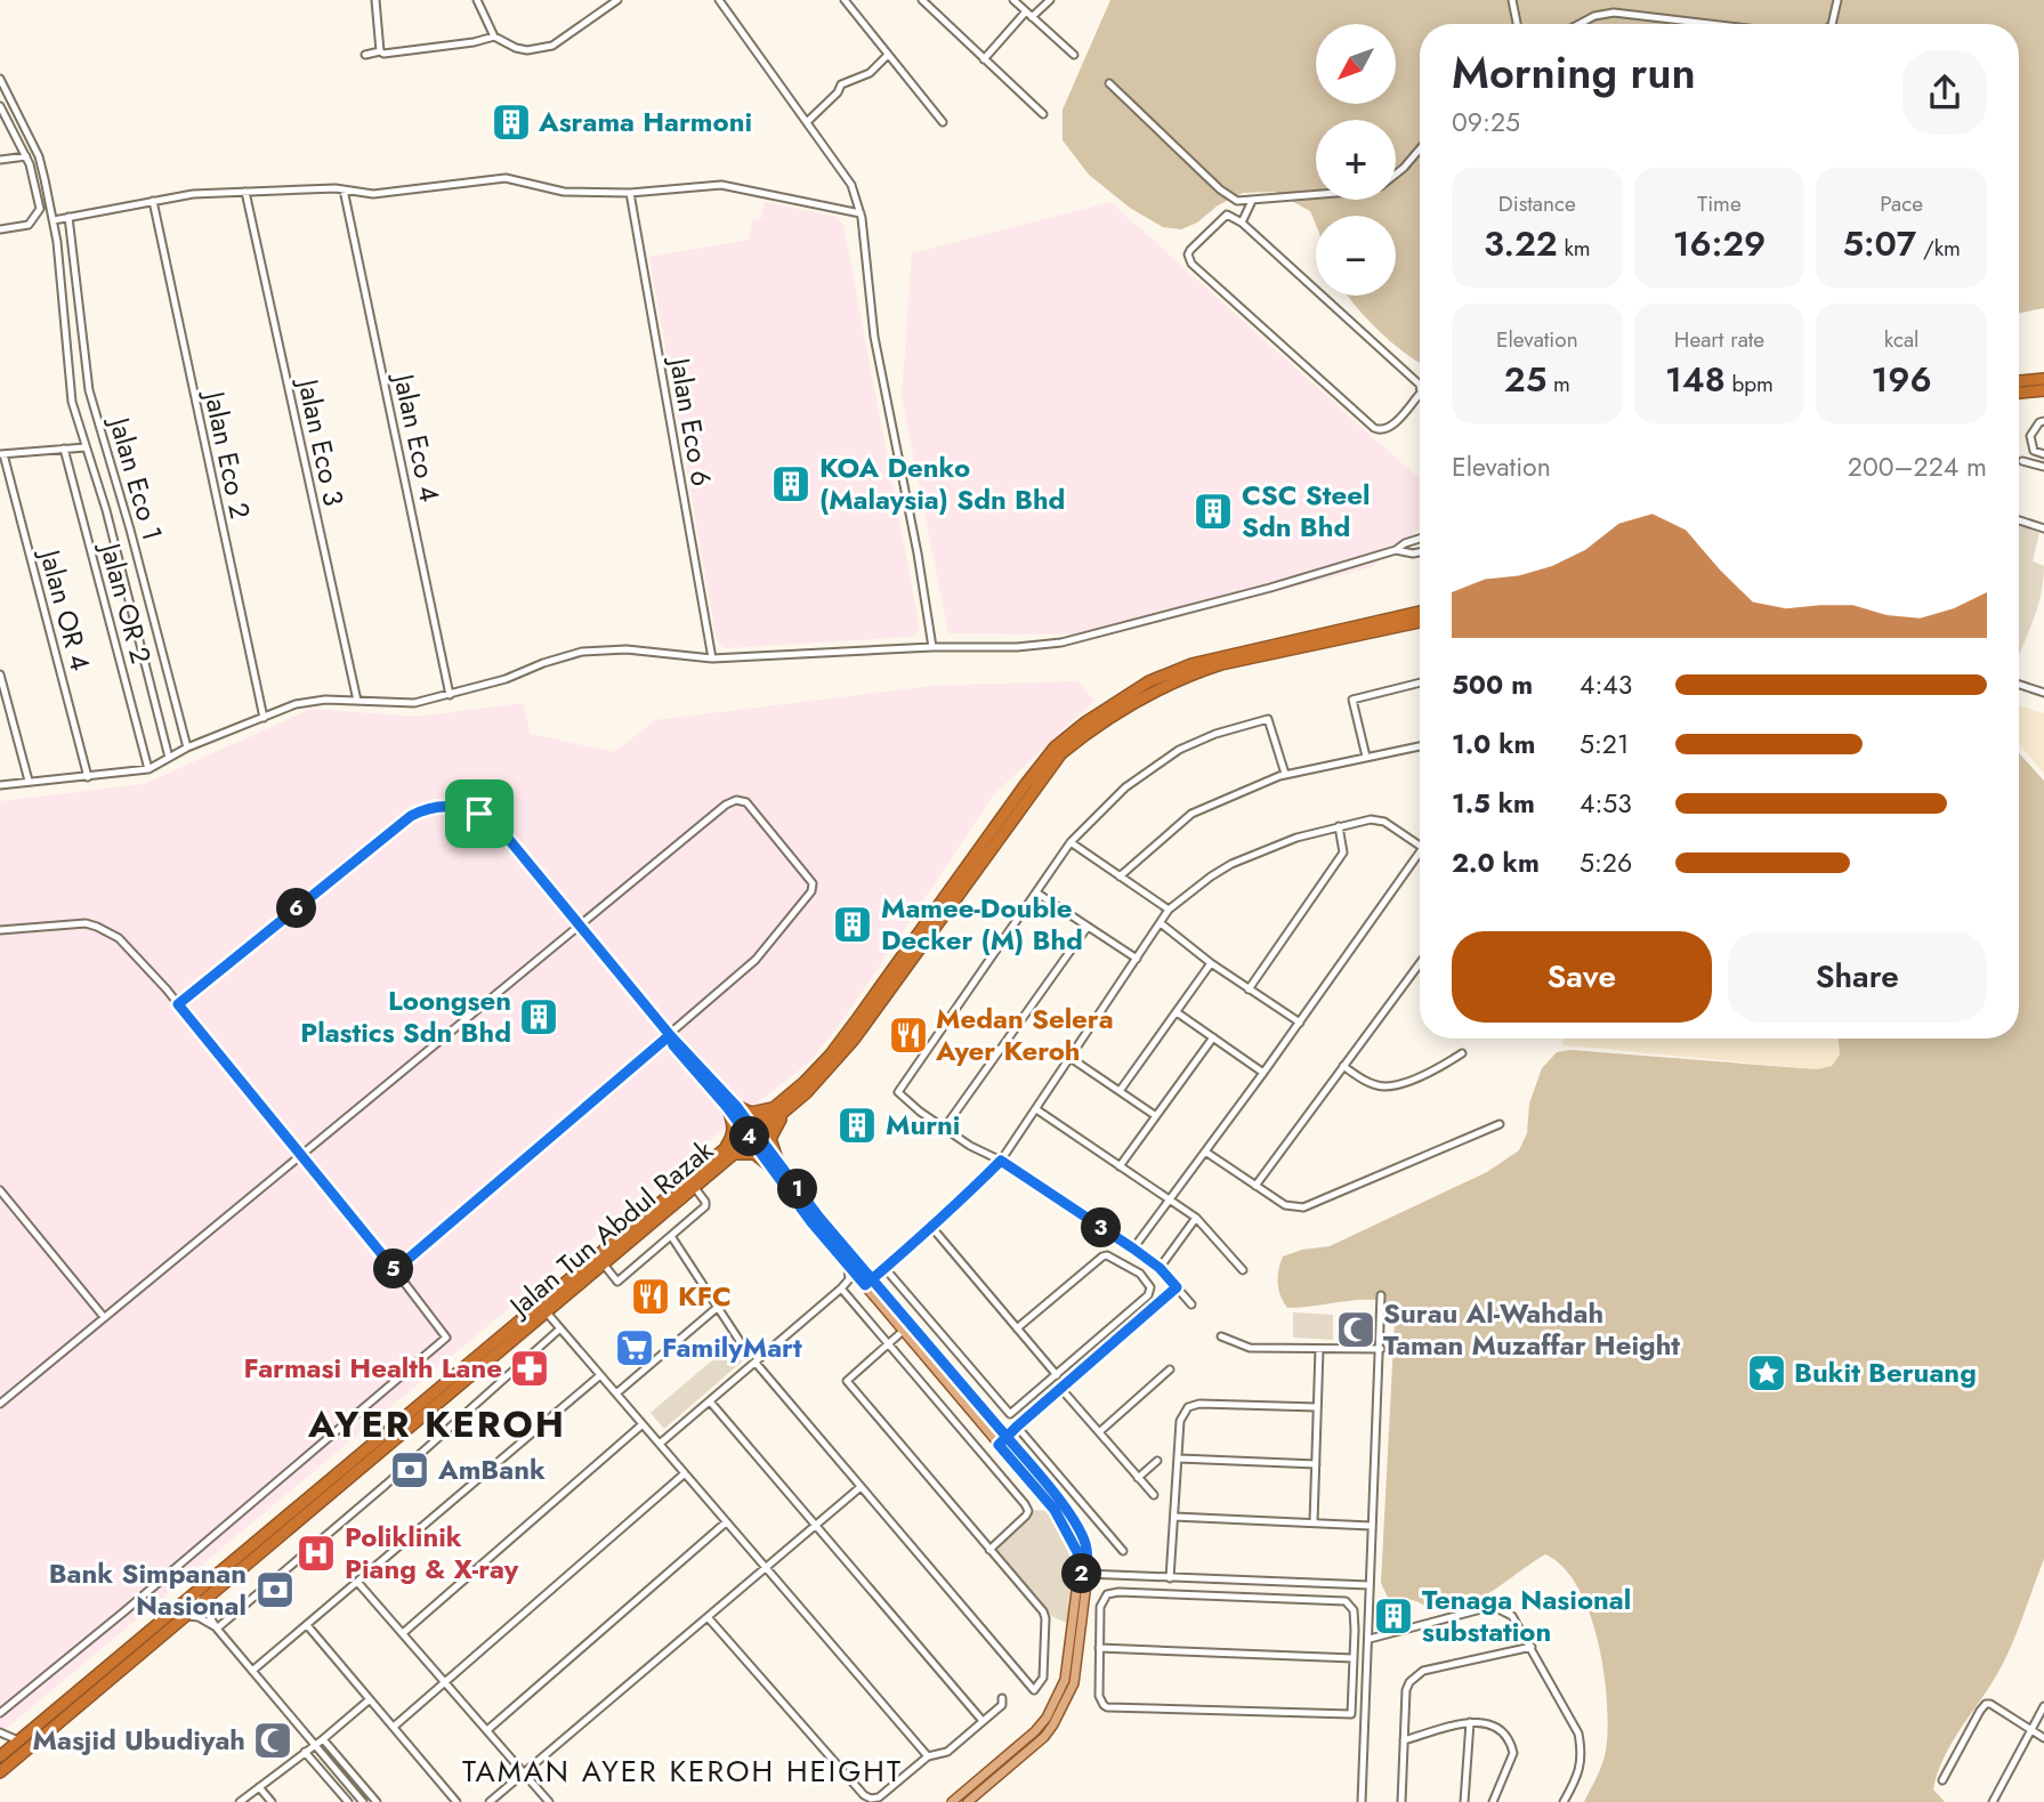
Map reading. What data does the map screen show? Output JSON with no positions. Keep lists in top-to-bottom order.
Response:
{
  "streets": {
    "highway": ["Jalan Tun Abdul Razak"],
    "street": [
      "Jalan Eco 6",
      "Jalan Eco 4",
      "Jalan Eco 3",
      "Jalan Eco 2",
      "Jalan Eco 1",
      "Jalan OR 2",
      "Jalan OR 4"
    ]
  },
  "districts": ["AYER KEROH", "TAMAN AYER KEROH HEIGHT"],
  "places": {
    "building": [
      "Asrama Harmoni",
      "KOA Denko (Malaysia) Sdn Bhd",
      "CSC Steel Sdn Bhd",
      "Mamee-Double Decker (M) Bhd",
      "Loongsen Plastics Sdn Bhd",
      "Murni",
      "Tenaga Nasional substation"
    ],
    "restaurant": ["Medan Selera Ayer Keroh", "KFC"],
    "mosque": ["Surau Al-Wahdah Taman Muzaffar Height", "Masjid Ubudiyah"],
    "supermarket": ["FamilyMart"],
    "pharmacy": ["Farmasi Health Lane"],
    "place": ["Bukit Beruang"],
    "bank": ["AmBank", "Bank Simpanan Nasional"],
    "hospital": ["Poliklinik Piang & X-ray"]
  },
  "north": "bottom left",
  "page": {
    "map_buttons": ["+", "−"],
    "heading": ["Morning run", "09:25"],
    "stats": [
      ["Distance", "3.22 km"],
      ["Time", "16:29"],
      ["Pace", "5:07 /km"],
      ["Elevation", "25 m"],
      ["Heart rate", "148 bpm"],
      ["kcal", "196"]
    ],
    "chart": ["Elevation", "200–224 m"],
    "list": [
      {
        "name": "500 m",
        "note": "4:43"
      },
      {
        "name": "1.0 km",
        "note": "5:21"
      },
      {
        "name": "1.5 km",
        "note": "4:53"
      },
      {
        "name": "2.0 km",
        "note": "5:26"
      }
    ],
    "pins": [
      "6",
      "4",
      "1",
      "3",
      "5",
      "2"
    ],
    "buttons": ["Save", "Share"]
  }
}
